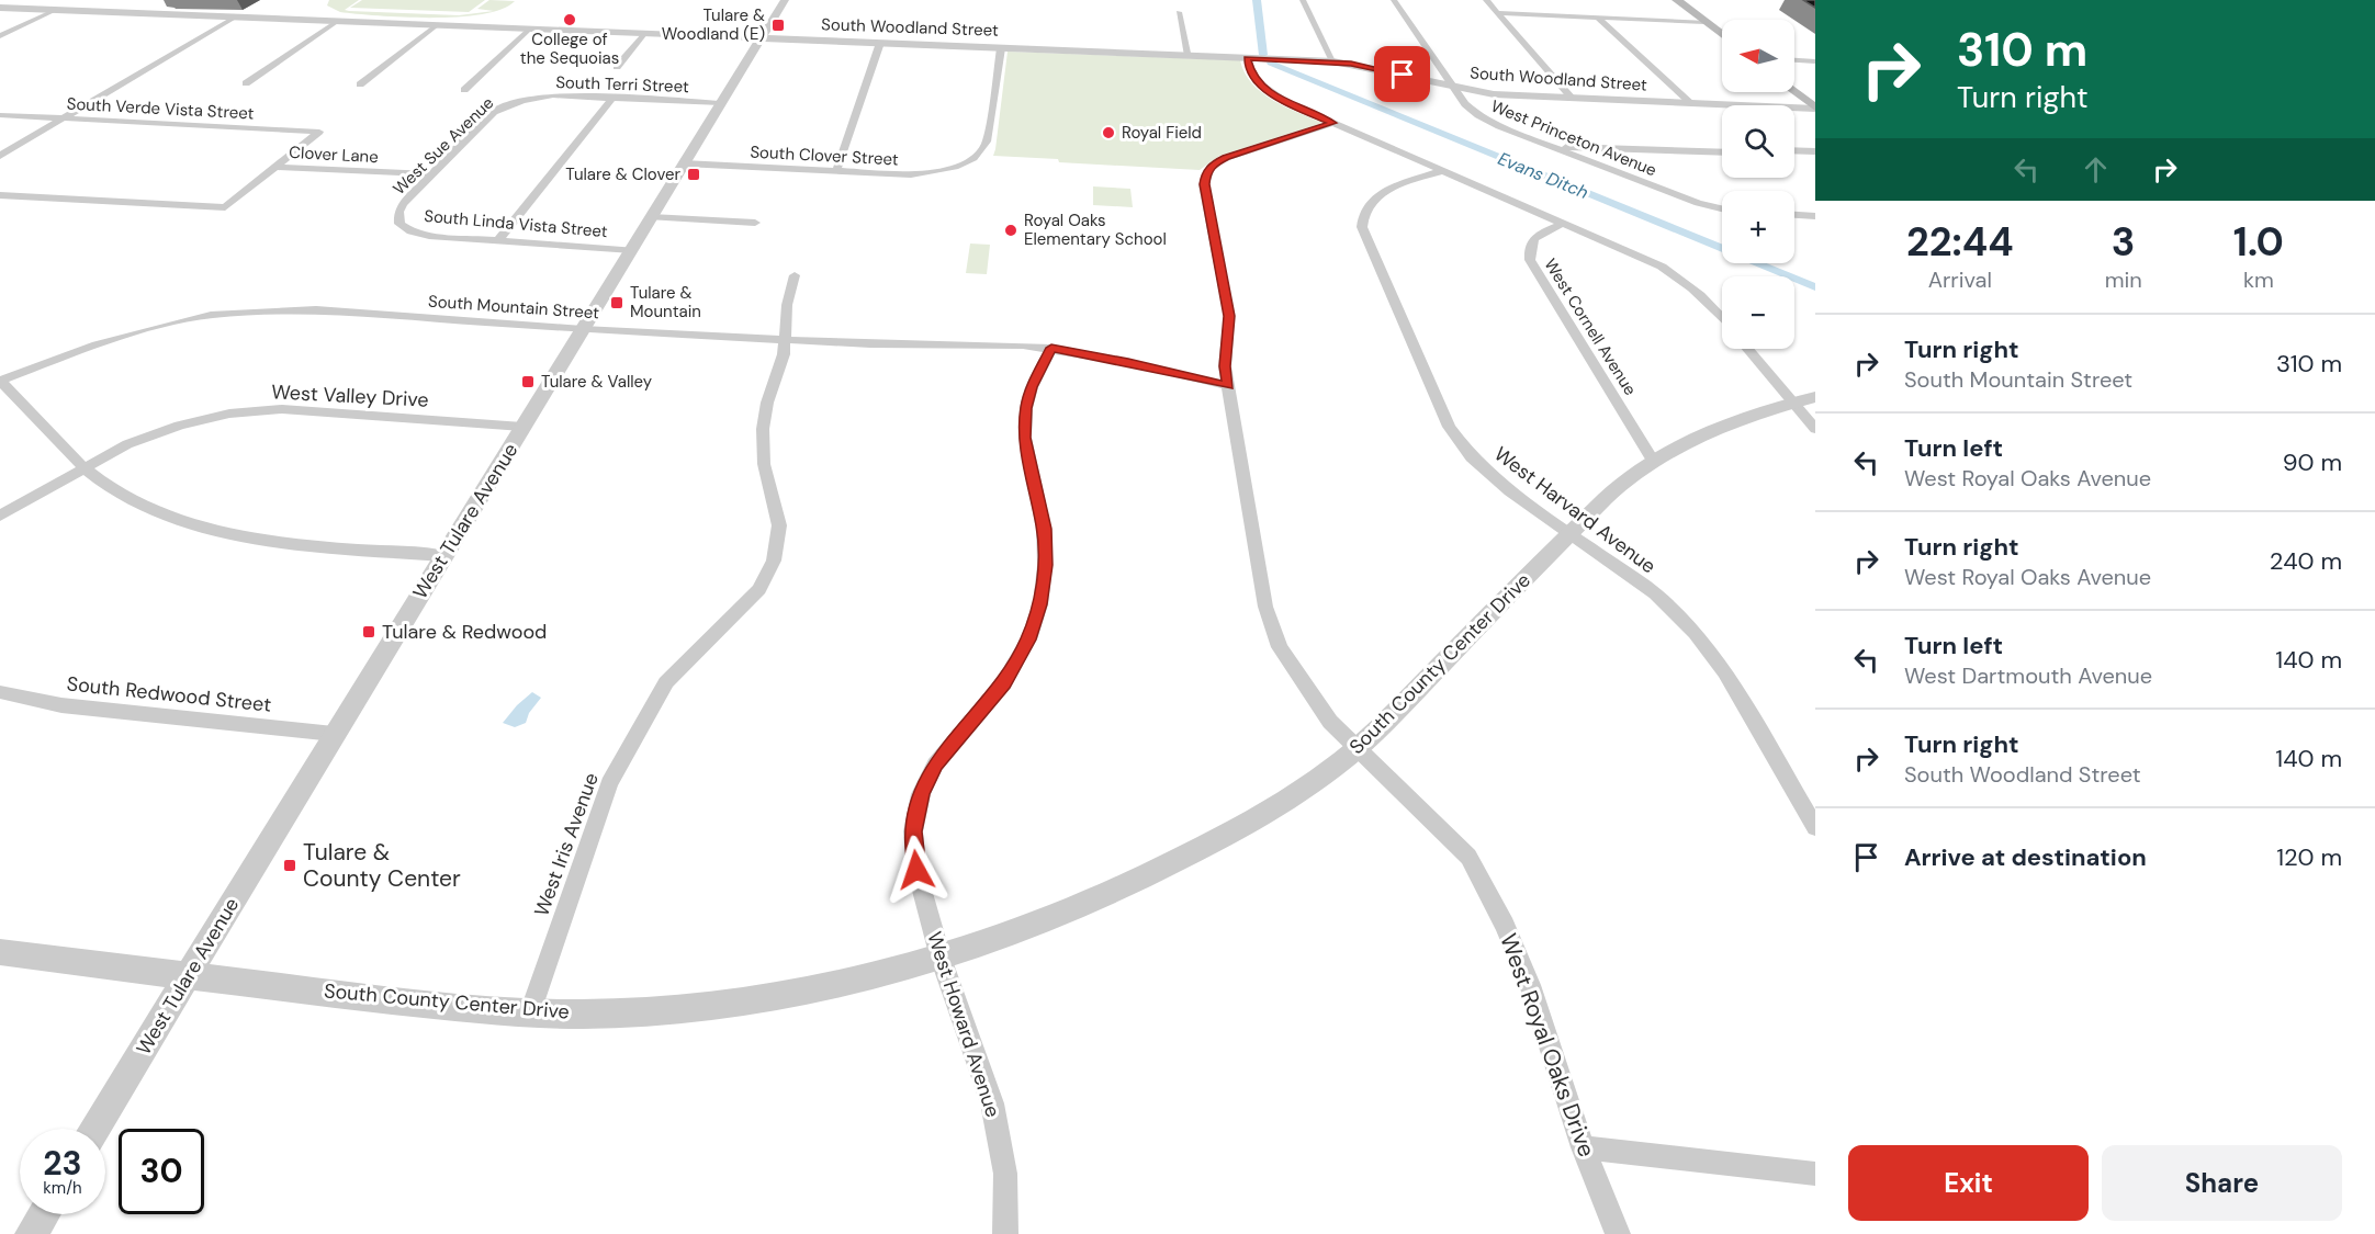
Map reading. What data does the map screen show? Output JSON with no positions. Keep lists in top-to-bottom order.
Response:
{
  "streets": {
    "street": [
      "South Woodland Street",
      "South Terri Street",
      "South Verde Vista Street",
      "West Princeton Avenue",
      "West Sue Avenue",
      "Clover Lane",
      "South Clover Street",
      "South Linda Vista Street",
      "South Mountain Street",
      "West Cornell Avenue",
      "West Valley Drive",
      "West Harvard Avenue",
      "West Tulare Avenue",
      "South County Center Drive",
      "South Redwood Street",
      "West Iris Avenue",
      "West Howard Avenue",
      "West Royal Oaks Drive"
    ]
  },
  "crossings": [
    ["South Woodland Street", "West Princeton Avenue"],
    ["South Woodland Street", "South Clover Street"],
    ["South Woodland Street", "West Tulare Avenue"],
    ["South Terri Street", "West Sue Avenue"],
    ["South Terri Street", "West Tulare Avenue"],
    ["South Verde Vista Street", "Clover Lane"],
    ["West Sue Avenue", "Clover Lane"],
    ["West Sue Avenue", "South Linda Vista Street"],
    ["South Clover Street", "West Tulare Avenue"],
    ["South Linda Vista Street", "West Tulare Avenue"],
    ["South Mountain Street", "West Tulare Avenue"],
    ["South Mountain Street", "West Iris Avenue"],
    ["South Mountain Street", "West Howard Avenue"],
    ["South Mountain Street", "West Royal Oaks Drive"],
    ["West Cornell Avenue", "South County Center Drive"],
    ["West Valley Drive", "West Tulare Avenue"],
    ["West Harvard Avenue", "South County Center Drive"],
    ["West Tulare Avenue", "South County Center Drive"],
    ["West Tulare Avenue", "South Redwood Street"],
    ["South County Center Drive", "West Iris Avenue"],
    ["South County Center Drive", "West Howard Avenue"],
    ["South County Center Drive", "West Royal Oaks Drive"]
  ],
  "water": ["Evans Ditch"],
  "places": {
    "other": ["College of the Sequoias", "Royal Field", "Royal Oaks Elementary School"],
    "transit": [
      "Tulare & Woodland (E)",
      "Tulare & Clover",
      "Tulare & Mountain",
      "Tulare & Valley",
      "Tulare & Redwood",
      "Tulare & County Center"
    ]
  },
  "north": "left",
  "page": {
    "turn": ["310 m", "Turn right"],
    "map_buttons": ["+", "−"],
    "eta": [
      "22:44",
      "Arrival",
      "3",
      "min",
      "1.0",
      "km"
    ],
    "list": [
      {
        "name": "Turn right",
        "note": "South Mountain Street",
        "value": "310 m"
      },
      {
        "name": "Turn left",
        "note": "West Royal Oaks Avenue",
        "value": "90 m"
      },
      {
        "name": "Turn right",
        "note": "West Royal Oaks Avenue",
        "value": "240 m"
      },
      {
        "name": "Turn left",
        "note": "West Dartmouth Avenue",
        "value": "140 m"
      },
      {
        "name": "Turn right",
        "note": "South Woodland Street",
        "value": "140 m"
      },
      {
        "name": "Arrive at destination",
        "value": "120 m"
      }
    ],
    "speed": "23 km/h",
    "limit": "30",
    "buttons": ["Exit", "Share"]
  }
}
